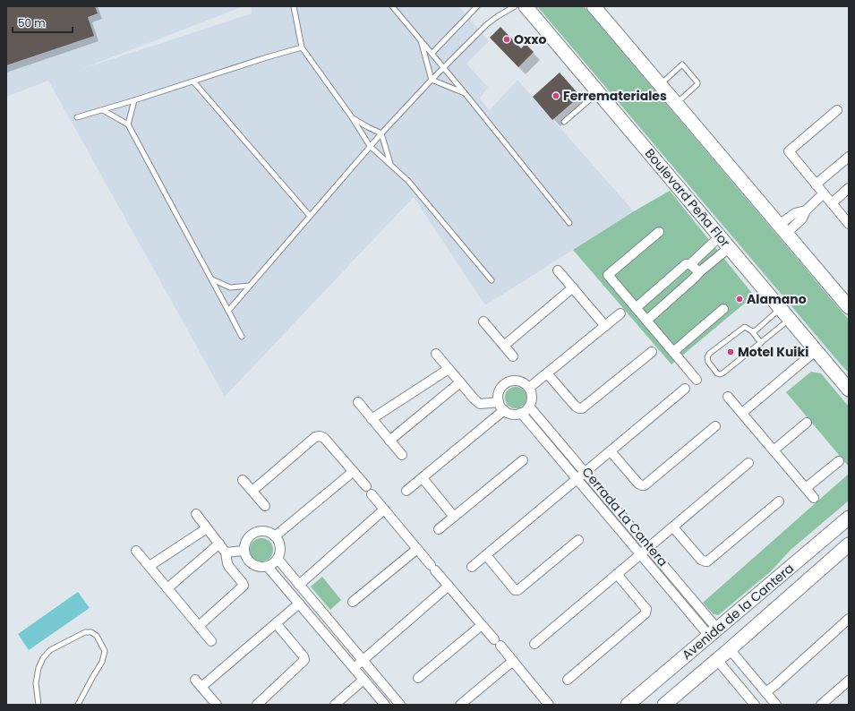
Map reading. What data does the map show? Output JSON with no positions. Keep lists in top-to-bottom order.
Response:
{
  "streets": {
    "main road": ["Boulevard Peña Flor", "Avenida de la Cantera"],
    "street": ["Cerrada La Cantera"]
  },
  "crossings": [
    ["Cerrada La Cantera", "Avenida de la Cantera"]
  ],
  "places": [
    "Oxxo",
    "Ferremateriales",
    "Alamano",
    "Motel Kuiki"
  ],
  "scale_bar": "50 m"
}
